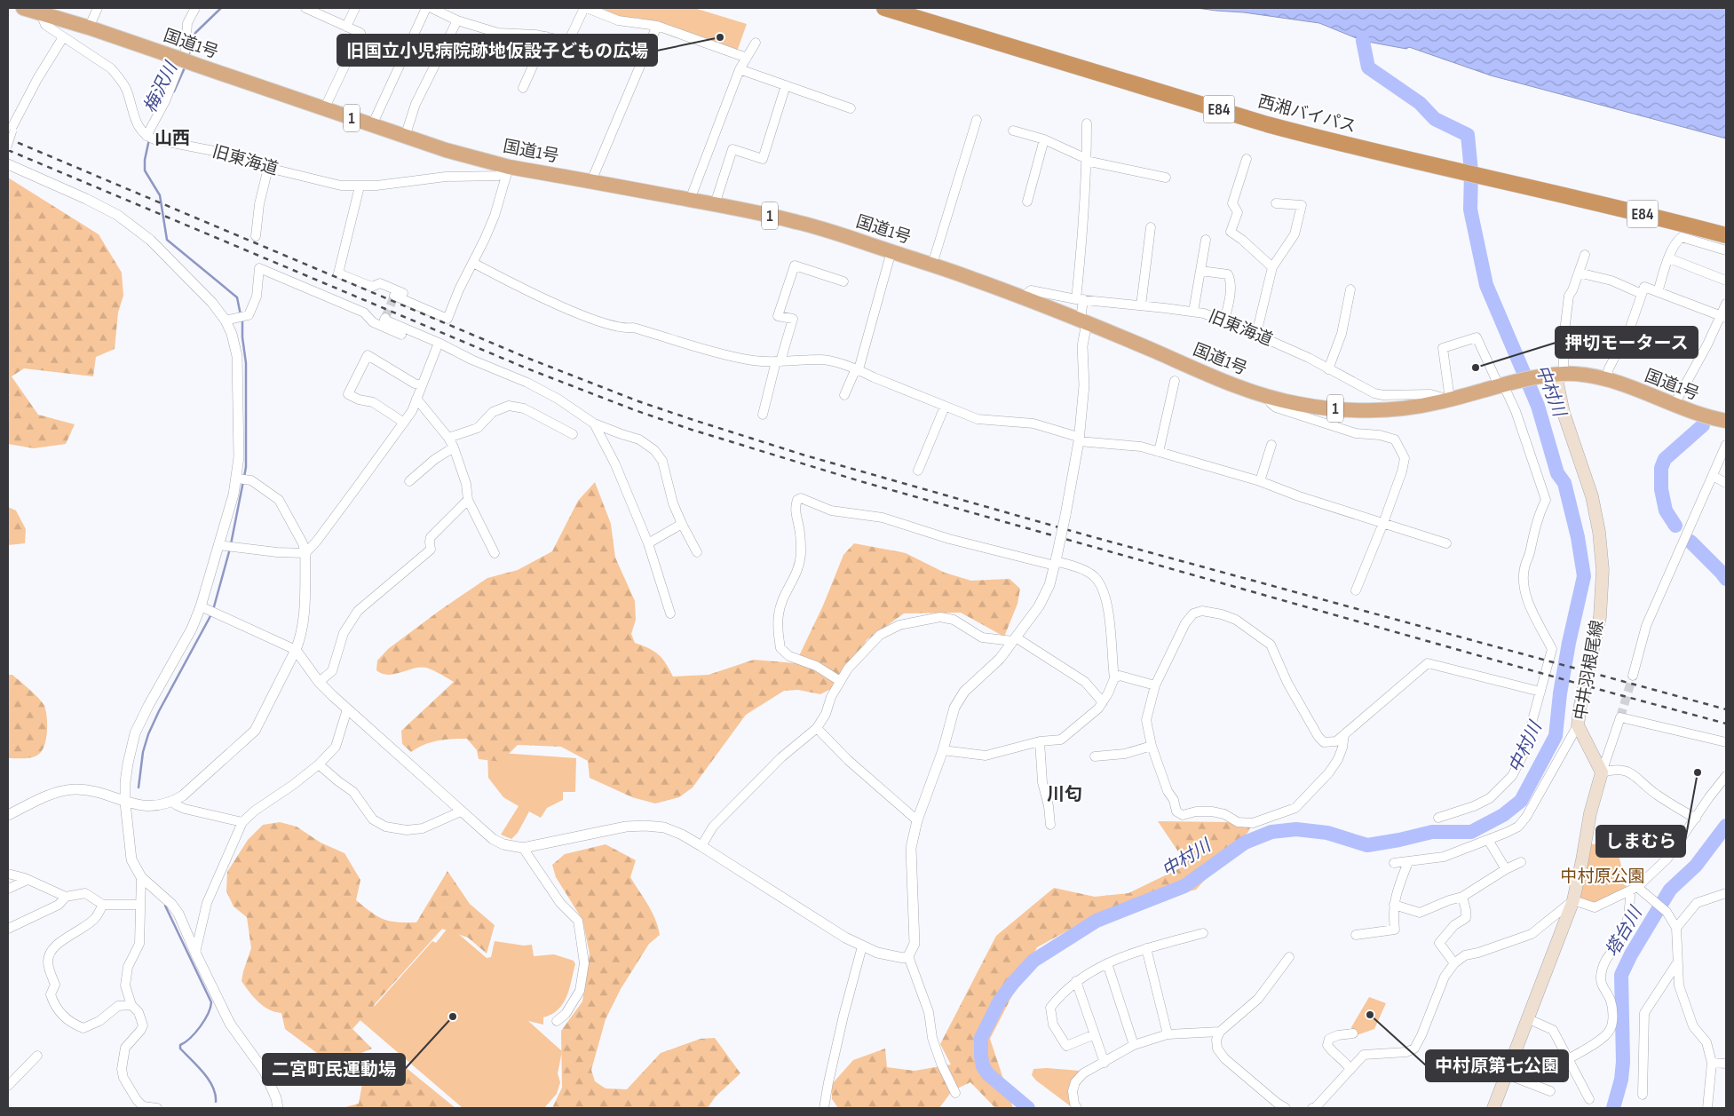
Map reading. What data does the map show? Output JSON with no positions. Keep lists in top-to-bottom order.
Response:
{
  "streets": {
    "highway": [
      "国道1号",
      "E84",
      "西湘バイパス",
      "1"
    ],
    "main road": ["中井羽根尾線"],
    "street": ["旧東海道"]
  },
  "crossings": [
    ["国道1号", "旧東海道"],
    ["国道1号", "中井羽根尾線"]
  ],
  "districts": ["山西", "川匂"],
  "water": ["梅沢川", "中村川", "塔台川"],
  "parks": ["中村原公園"],
  "places": [
    "旧国立小児病院跡地仮設子どもの広場",
    "押切モータース",
    "しまむら",
    "中村原第七公園",
    "二宮町民運動場"
  ]
}
